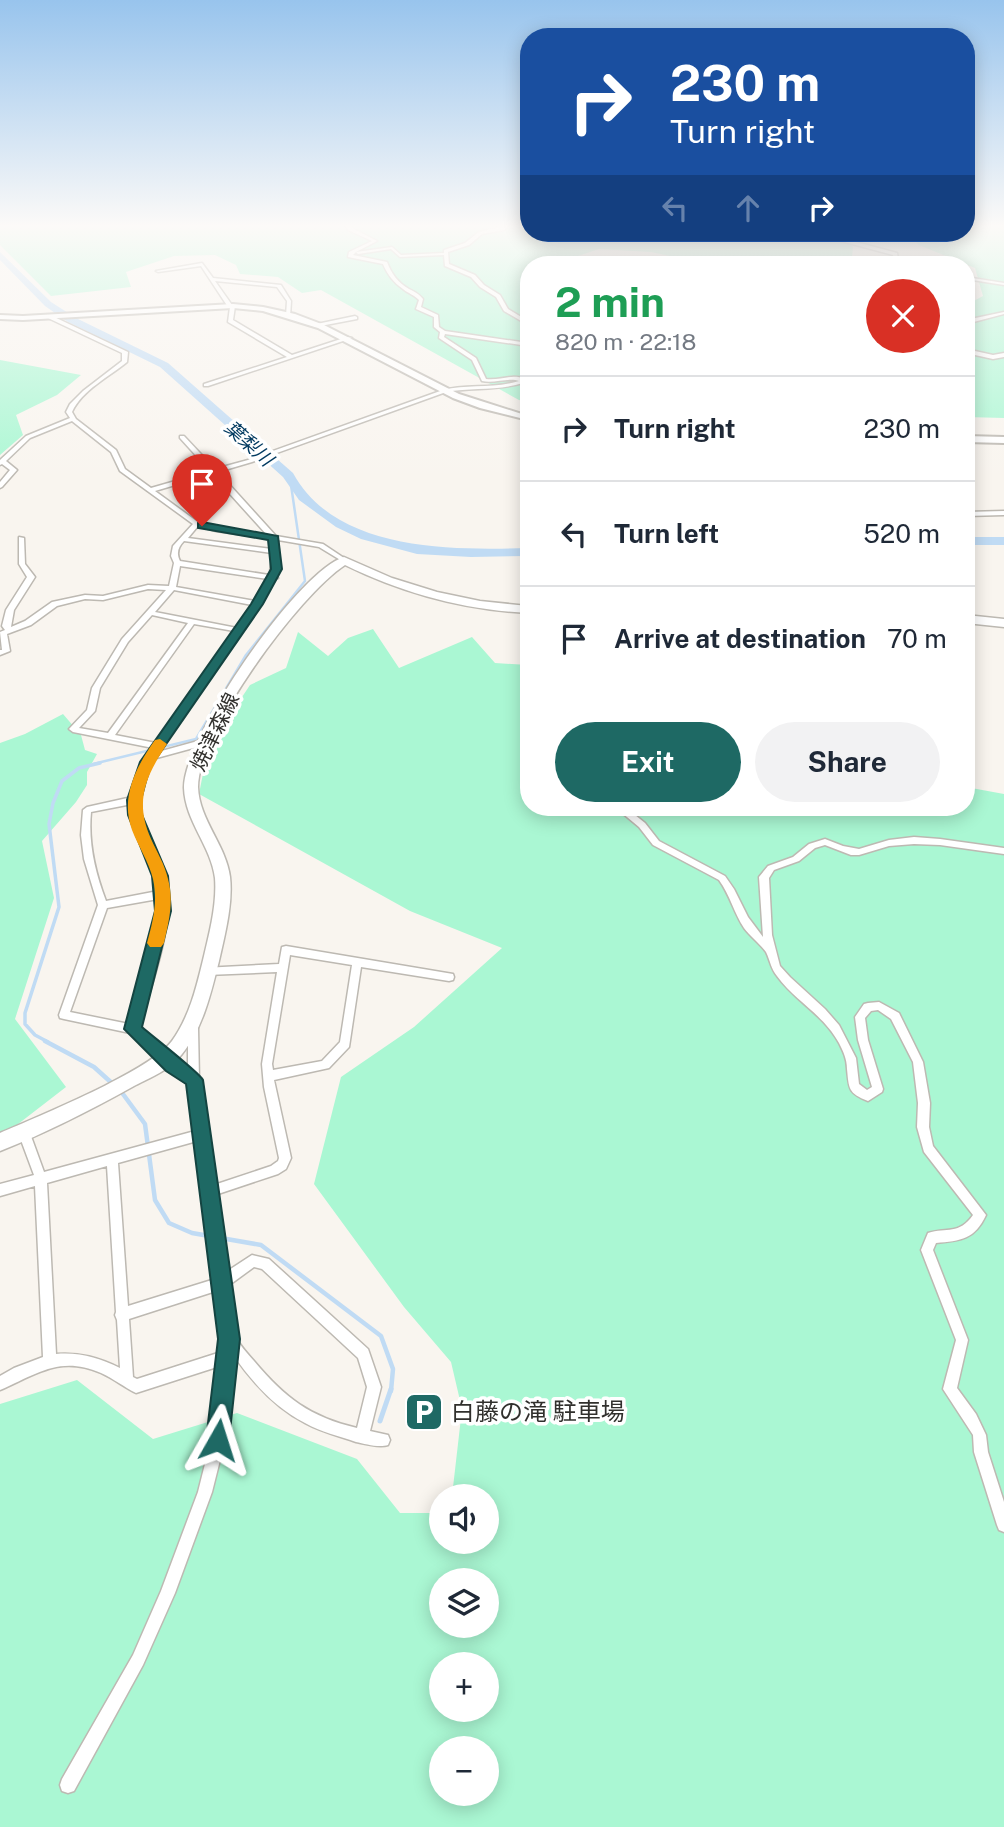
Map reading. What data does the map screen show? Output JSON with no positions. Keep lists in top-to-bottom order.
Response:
{
  "streets": {
    "main road": ["焼津森線"]
  },
  "water": ["葉梨川"],
  "places": {
    "parking": ["白藤の滝 駐車場"]
  },
  "page": {
    "turn": ["230 m", "Turn right"],
    "heading": ["2 min", "820 m · 22:18"],
    "list": [
      {
        "name": "Turn right",
        "value": "230 m"
      },
      {
        "name": "Turn left",
        "value": "520 m"
      },
      {
        "name": "Arrive at destination",
        "value": "70 m"
      }
    ],
    "buttons": ["Exit", "Share"],
    "map_buttons": ["+", "−"]
  }
}
